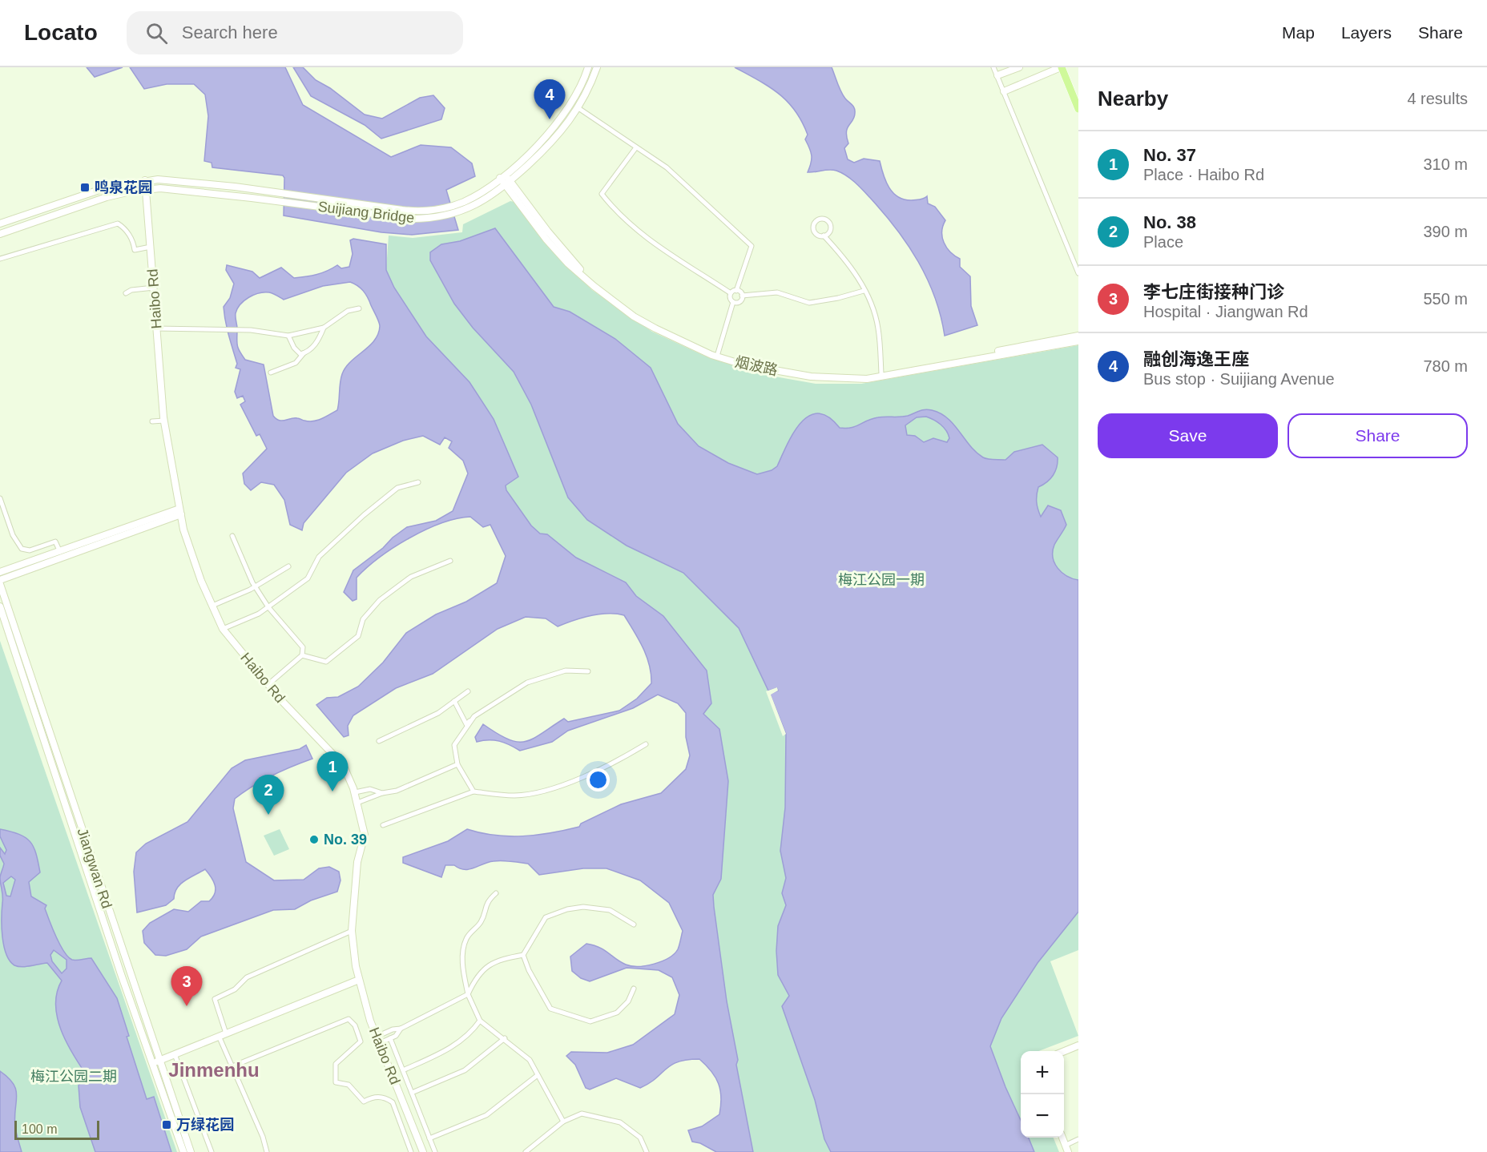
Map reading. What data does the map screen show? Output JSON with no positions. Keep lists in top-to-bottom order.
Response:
{
  "streets": {
    "main road": [
      "Suijiang Bridge",
      "Haibo Rd",
      "烟波路",
      "Jiangwan Rd"
    ]
  },
  "crossings": [
    ["Suijiang Bridge", "Haibo Rd"],
    ["Suijiang Bridge", "烟波路"]
  ],
  "districts": ["Jinmenhu"],
  "parks": ["梅江公园一期", "梅江公园二期"],
  "places": {
    "transit": ["鸣泉花园", "万绿花园"],
    "other": ["No. 39"]
  },
  "scale_bar": "100 m",
  "page": {
    "header": "Locato",
    "search": "Search here",
    "nav": ["Map", "Layers", "Share"],
    "heading": ["Nearby", "4 results"],
    "pins": [
      "4",
      "1",
      "2",
      "3"
    ],
    "list": [
      {
        "mark": "1",
        "name": "No. 37",
        "note": "Place · Haibo Rd",
        "value": "310 m"
      },
      {
        "mark": "2",
        "name": "No. 38",
        "note": "Place",
        "value": "390 m"
      },
      {
        "mark": "3",
        "name": "李七庄街接种门诊",
        "note": "Hospital · Jiangwan Rd",
        "value": "550 m"
      },
      {
        "mark": "4",
        "name": "融创海逸王座",
        "note": "Bus stop · Suijiang Avenue",
        "value": "780 m"
      }
    ],
    "buttons": ["Save", "Share"],
    "map_buttons": ["+", "−"],
    "scale": "100 m"
  }
}
